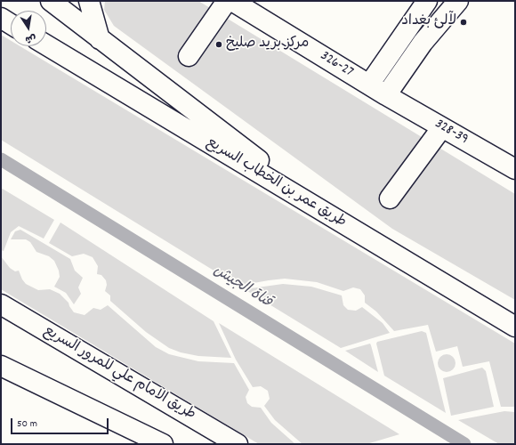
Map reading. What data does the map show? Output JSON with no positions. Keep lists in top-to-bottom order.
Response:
{
  "streets": {
    "main road": [
      "326-27",
      "328-39",
      "طريق عمر بن الخطاب السريع",
      "طريق الامام علي للمرور السريع"
    ]
  },
  "crossings": [
    ["326-27", "328-39"]
  ],
  "water": ["قناة الجيش"],
  "places": ["لآلئ بغداد", "مركز بريد صليخ"],
  "scale_bar": "50 m",
  "north": "bottom"
}
